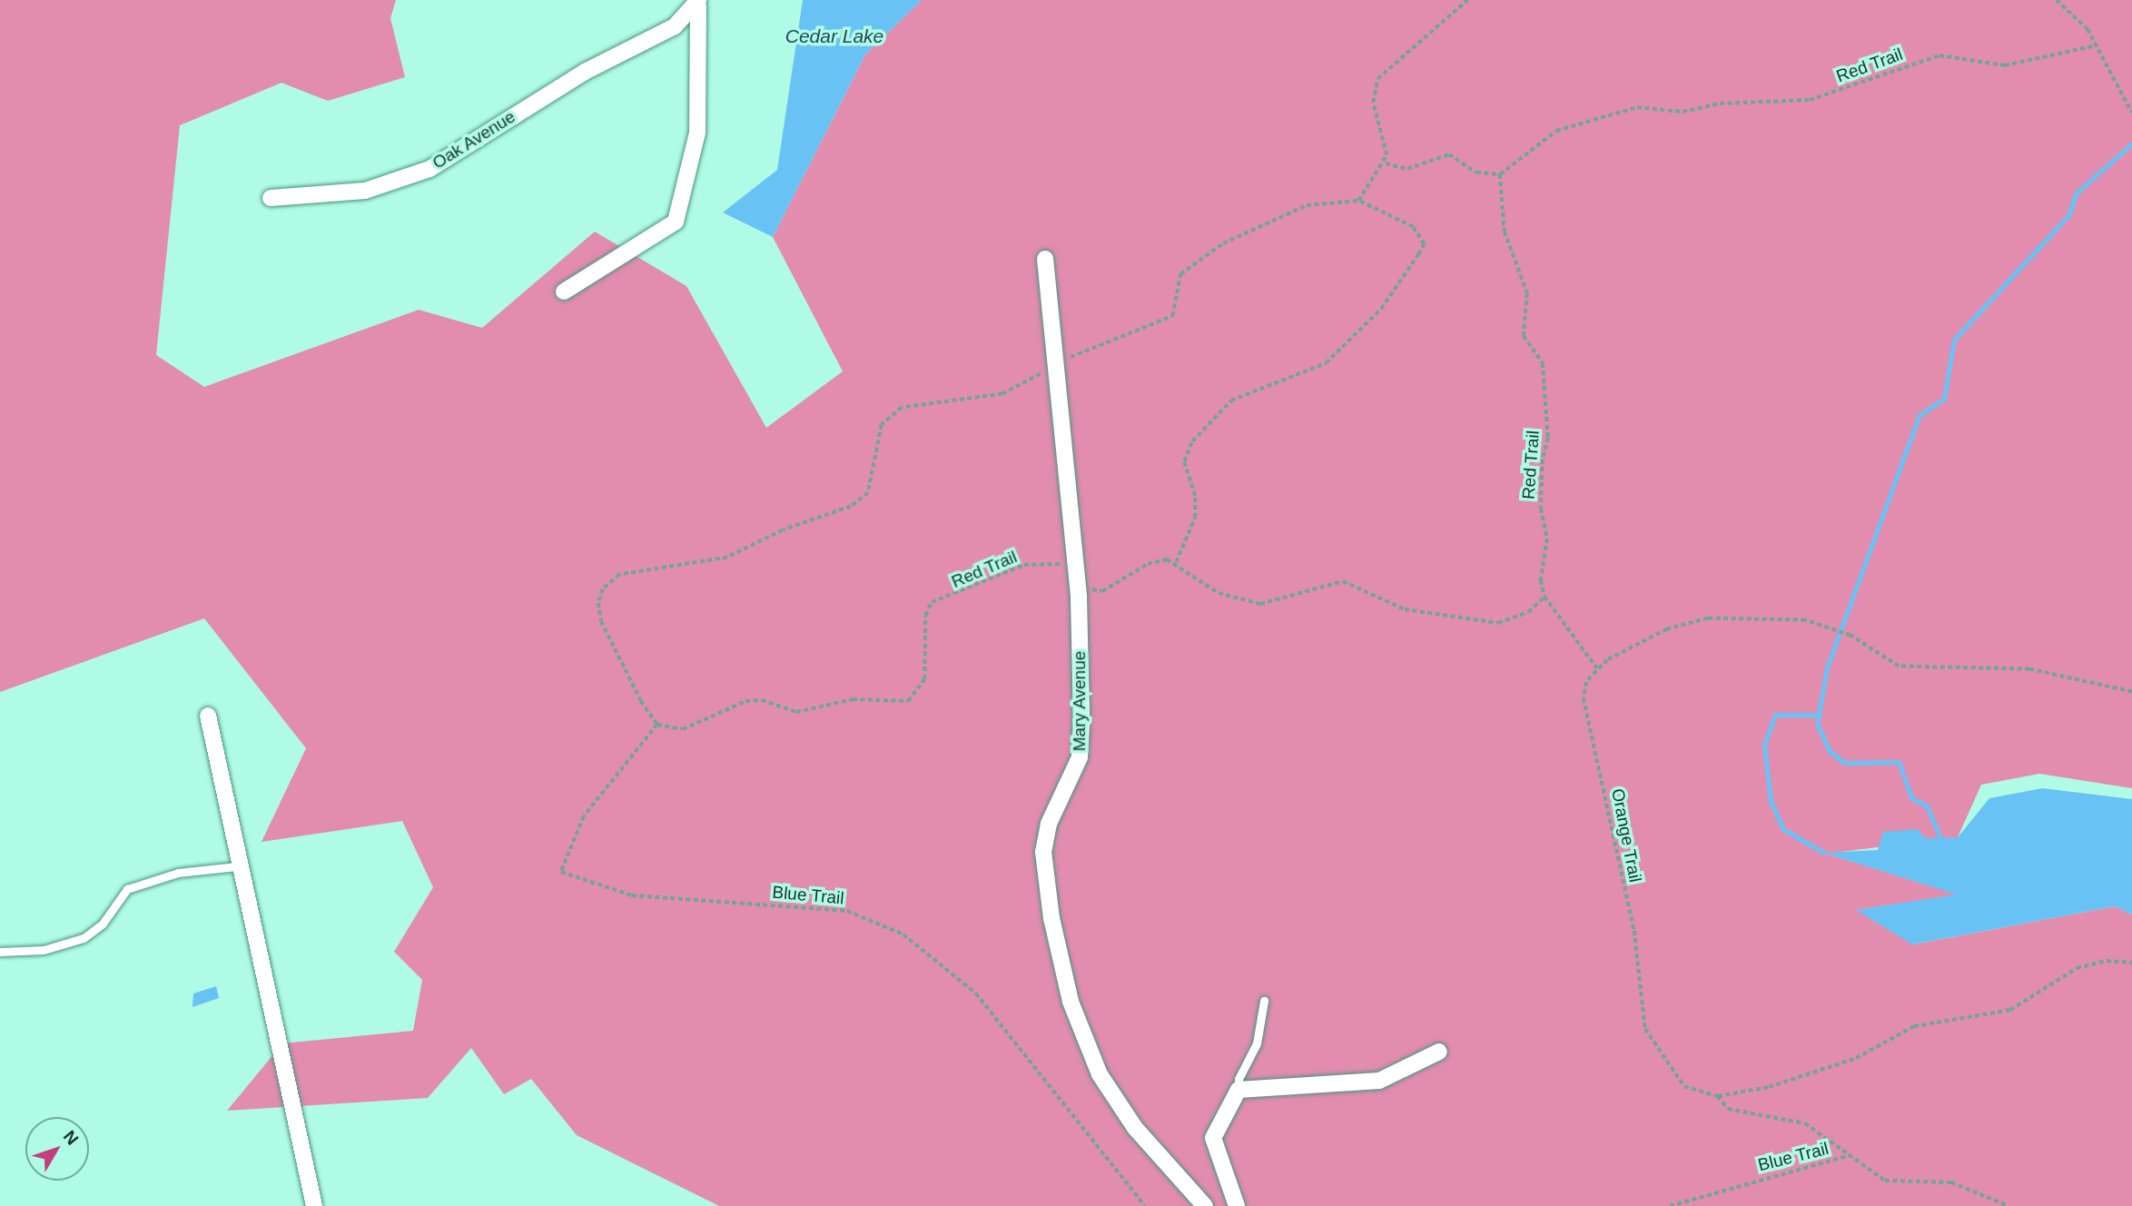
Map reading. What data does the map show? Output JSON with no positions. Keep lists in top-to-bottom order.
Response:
{
  "streets": {
    "street": ["Oak Avenue", "Mary Avenue"],
    "path": ["Red Trail", "Orange Trail", "Blue Trail"]
  },
  "crossings": [
    ["Red Trail", "Mary Avenue"],
    ["Red Trail", "Blue Trail"],
    ["Orange Trail", "Blue Trail"]
  ],
  "water": ["Cedar Lake"],
  "north": "top right"
}
